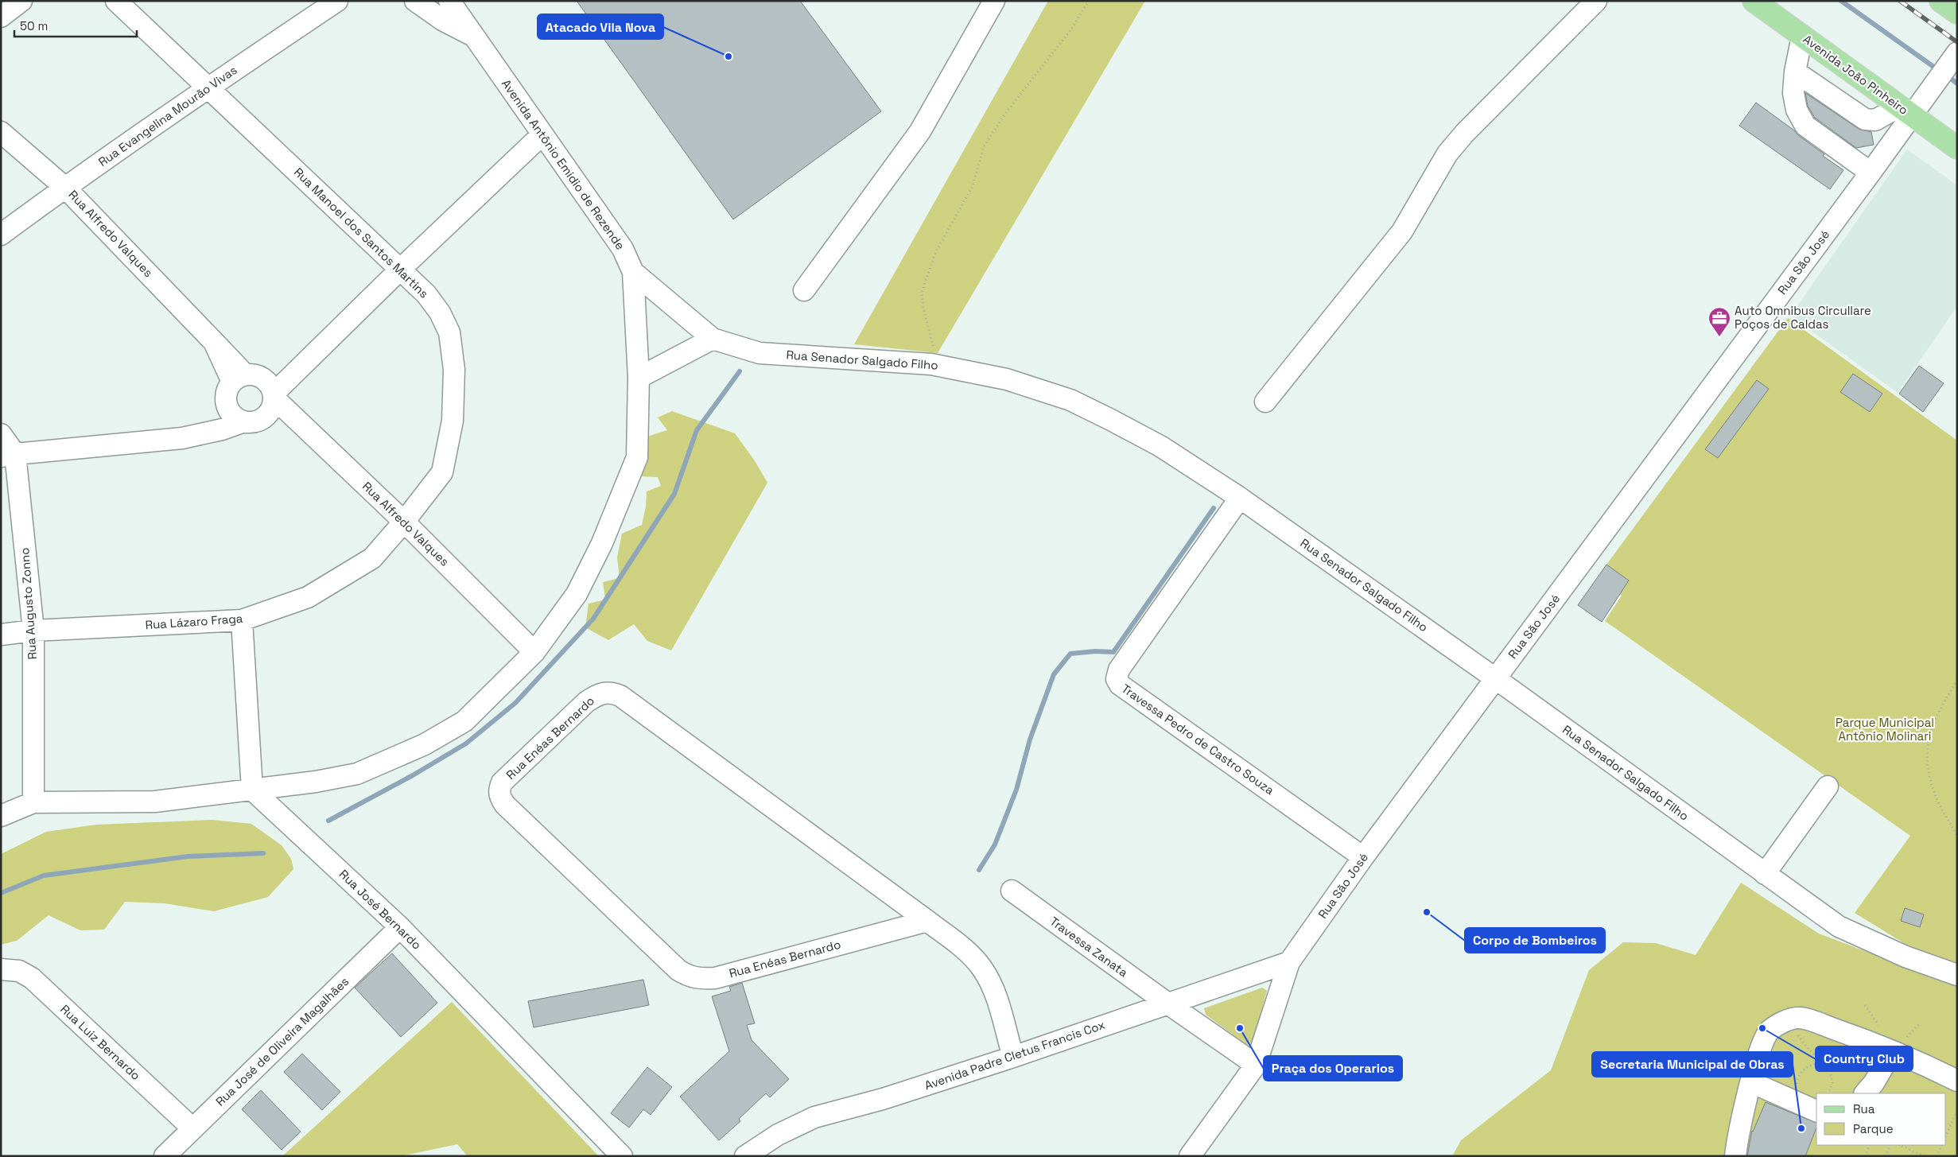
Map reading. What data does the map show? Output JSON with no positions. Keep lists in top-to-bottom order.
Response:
{
  "streets": {
    "main road": ["Avenida João Pinheiro"],
    "street": [
      "Rua Evangelina Mourão Vivas",
      "Avenida Antônio Emidio de Rezende",
      "Rua Manoel dos Santos Martins",
      "Rua Alfredo Valques",
      "Rua São José",
      "Rua Senador Salgado Filho",
      "Rua Augusto Zonno",
      "Rua Lázaro Fraga",
      "Rua Enéas Bernardo",
      "Travessa Pedro de Castro Souza",
      "Rua José Bernardo",
      "Travessa Zanata",
      "Rua José de Oliveira Magalhães",
      "Rua Luiz Bernardo",
      "Avenida Padre Cletus Francis Cox"
    ]
  },
  "crossings": [
    ["Avenida João Pinheiro", "Rua São José"],
    ["Rua Evangelina Mourão Vivas", "Rua Manoel dos Santos Martins"],
    ["Rua Evangelina Mourão Vivas", "Rua Alfredo Valques"],
    ["Avenida Antônio Emidio de Rezende", "Rua Alfredo Valques"],
    ["Avenida Antônio Emidio de Rezende", "Rua Augusto Zonno"],
    ["Avenida Antônio Emidio de Rezende", "Rua José Bernardo"],
    ["Rua Manoel dos Santos Martins", "Rua Alfredo Valques"],
    ["Rua Manoel dos Santos Martins", "Rua Lázaro Fraga"],
    ["Rua Alfredo Valques", "Rua Lázaro Fraga"],
    ["Rua São José", "Rua Senador Salgado Filho"],
    ["Rua São José", "Travessa Pedro de Castro Souza"],
    ["Rua São José", "Travessa Zanata"],
    ["Rua São José", "Avenida Padre Cletus Francis Cox"],
    ["Rua Senador Salgado Filho", "Travessa Pedro de Castro Souza"],
    ["Rua Augusto Zonno", "Rua Lázaro Fraga"],
    ["Rua Enéas Bernardo", "Avenida Padre Cletus Francis Cox"],
    ["Rua José Bernardo", "Rua José de Oliveira Magalhães"],
    ["Travessa Zanata", "Avenida Padre Cletus Francis Cox"],
    ["Rua José de Oliveira Magalhães", "Rua Luiz Bernardo"]
  ],
  "parks": ["Parque Municipal Antônio Molinari"],
  "places": {
    "other": [
      "Atacado Vila Nova",
      "Corpo de Bombeiros",
      "Praça dos Operarios",
      "Country Club",
      "Secretaria Municipal de Obras"
    ],
    "office": ["Auto Omnibus Circullare Poços de Caldas"]
  },
  "legend": ["Rua", "Parque"],
  "scale_bar": "50 m"
}
